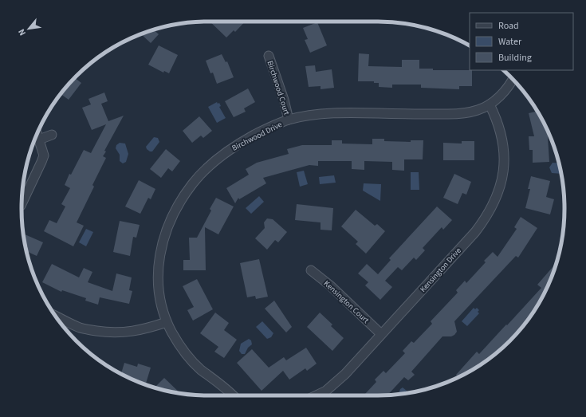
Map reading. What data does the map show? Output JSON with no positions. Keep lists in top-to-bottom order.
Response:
{
  "streets": {
    "street": [
      "Birchwood Court",
      "Birchwood Drive",
      "Kensington Drive",
      "Kensington Court"
    ]
  },
  "crossings": [
    ["Birchwood Court", "Birchwood Drive"],
    ["Birchwood Drive", "Kensington Drive"],
    ["Kensington Drive", "Kensington Court"]
  ],
  "legend": ["Road", "Water", "Building"],
  "north": "bottom left"
}
